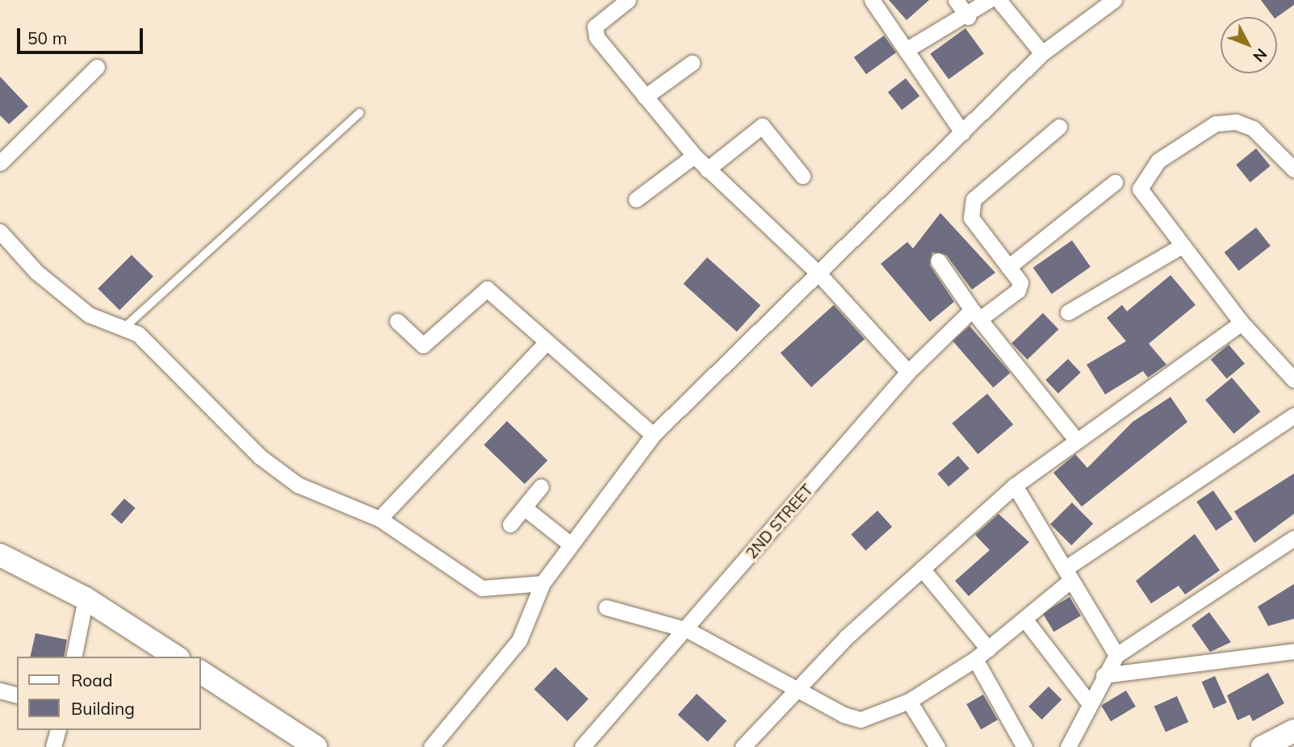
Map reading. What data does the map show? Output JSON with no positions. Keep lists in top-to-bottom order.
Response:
{
  "streets": {
    "street": ["2ND STREET"]
  },
  "legend": ["Road", "Building"],
  "scale_bar": "50 m",
  "north": "bottom right"
}
